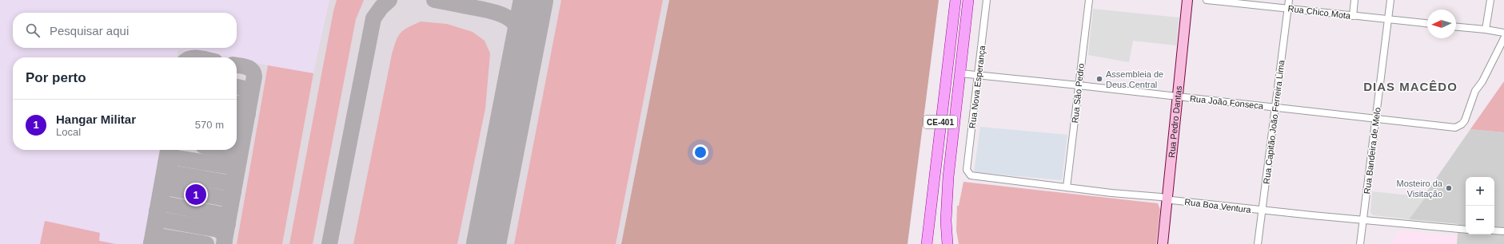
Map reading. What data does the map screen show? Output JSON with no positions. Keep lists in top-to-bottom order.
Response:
{
  "streets": {
    "main road": ["CE-401", "Rua Pedro Dantas"],
    "street": [
      "Rua Chico Mota",
      "Rua Nova Esperança",
      "Rua São Pedro",
      "Rua João Fonseca",
      "Rua Capitão João Ferreira Lima",
      "Rua Bandeira de Melo",
      "Rua Boa Ventura"
    ]
  },
  "crossings": [
    ["Rua Chico Mota", "Rua Capitão João Ferreira Lima"],
    ["Rua Chico Mota", "Rua Bandeira de Melo"],
    ["Rua Nova Esperança", "Rua João Fonseca"],
    ["Rua Nova Esperança", "Rua Boa Ventura"],
    ["Rua São Pedro", "Rua João Fonseca"],
    ["Rua São Pedro", "Rua Boa Ventura"],
    ["Rua João Fonseca", "CE-401"],
    ["Rua João Fonseca", "Rua Pedro Dantas"],
    ["Rua João Fonseca", "Rua Capitão João Ferreira Lima"],
    ["Rua João Fonseca", "Rua Bandeira de Melo"],
    ["Rua Pedro Dantas", "Rua Boa Ventura"],
    ["Rua Capitão João Ferreira Lima", "Rua Boa Ventura"],
    ["Rua Bandeira de Melo", "Rua Boa Ventura"]
  ],
  "districts": ["DIAS MACÊDO"],
  "places": ["Assembleia de Deus Central", "Mosteiro da Visitação"],
  "north": "left",
  "page": {
    "search": "Pesquisar aqui",
    "heading": "Por perto",
    "list": [
      {
        "mark": "1",
        "name": "Hangar Militar",
        "note": "Local",
        "value": "570 m"
      }
    ],
    "map_buttons": ["+", "−"],
    "pins": "1"
  }
}
